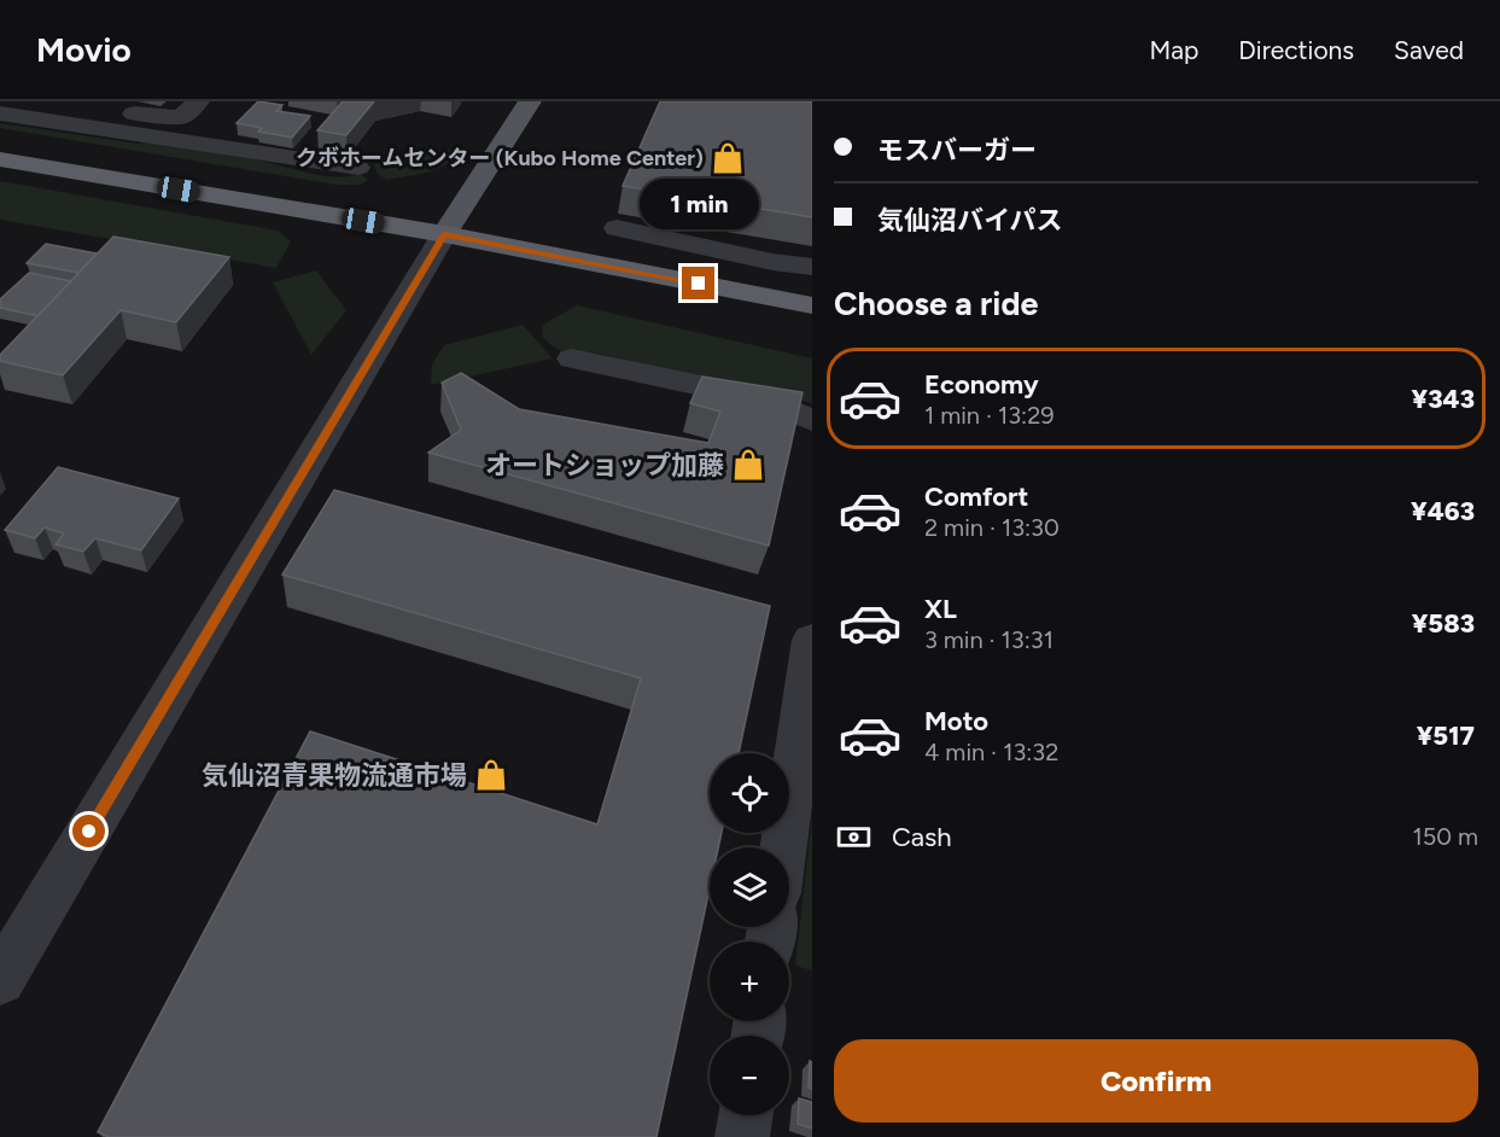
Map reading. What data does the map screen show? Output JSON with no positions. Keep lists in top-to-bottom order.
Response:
{
  "places": {
    "shop": ["クボホームセンター (Kubo Home Center)", "オートショップ加藤", "気仙沼青果物流通市場"]
  },
  "page": {
    "header": "Movio",
    "nav": ["Map", "Directions", "Saved"],
    "banner": ["モスバーガー", "気仙沼バイパス"],
    "bubble": "1 min",
    "heading": "Choose a ride",
    "list": [
      {
        "name": "Economy",
        "note": "1 min · 13:29",
        "value": "¥343"
      },
      {
        "name": "Comfort",
        "note": "2 min · 13:30",
        "value": "¥463"
      },
      {
        "name": "XL",
        "note": "3 min · 13:31",
        "value": "¥583"
      },
      {
        "name": "Moto",
        "note": "4 min · 13:32",
        "value": "¥517"
      }
    ],
    "map_buttons": ["+", "−"],
    "pay": ["Cash", "150 m"],
    "buttons": "Confirm"
  }
}
